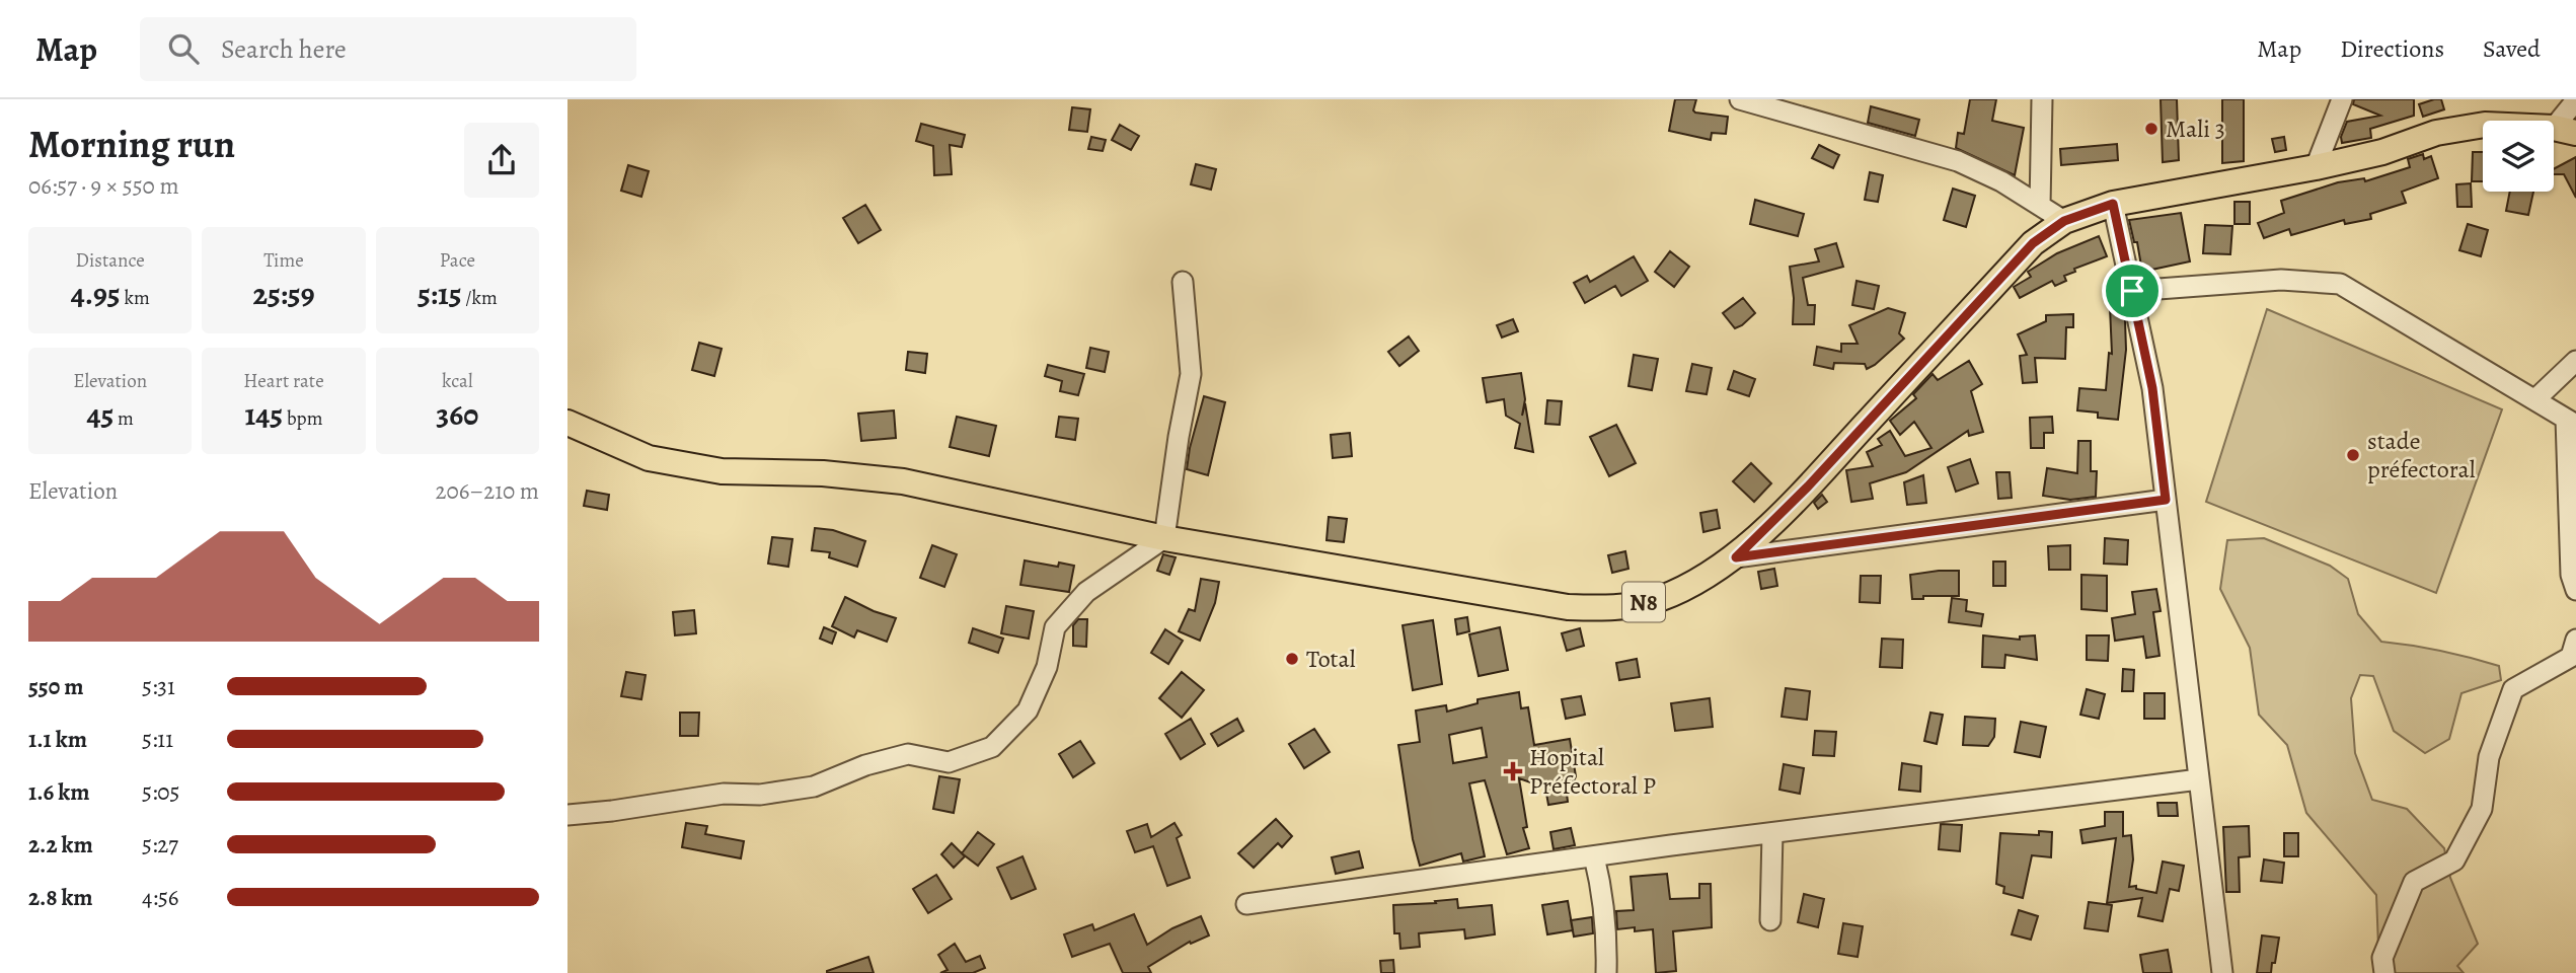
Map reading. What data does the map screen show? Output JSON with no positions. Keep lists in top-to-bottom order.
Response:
{
  "streets": {
    "main road": ["N8"]
  },
  "places": {
    "other": ["Mali 3", "stade préfectoral", "Total"],
    "health": ["Hopital Préfectoral P"]
  },
  "page": {
    "header": "Map",
    "search": "Search here",
    "nav": ["Map", "Directions", "Saved"],
    "heading": ["Morning run", "06:57 · 9 × 550 m"],
    "stats": [
      ["Distance", "4.95 km"],
      ["Time", "25:59"],
      ["Pace", "5:15 /km"],
      ["Elevation", "45 m"],
      ["Heart rate", "145 bpm"],
      ["kcal", "360"]
    ],
    "chart": ["Elevation", "206–210 m"],
    "list": [
      {
        "name": "550 m",
        "note": "5:31"
      },
      {
        "name": "1.1 km",
        "note": "5:11"
      },
      {
        "name": "1.6 km",
        "note": "5:05"
      },
      {
        "name": "2.2 km",
        "note": "5:27"
      },
      {
        "name": "2.8 km",
        "note": "4:56"
      }
    ]
  }
}
